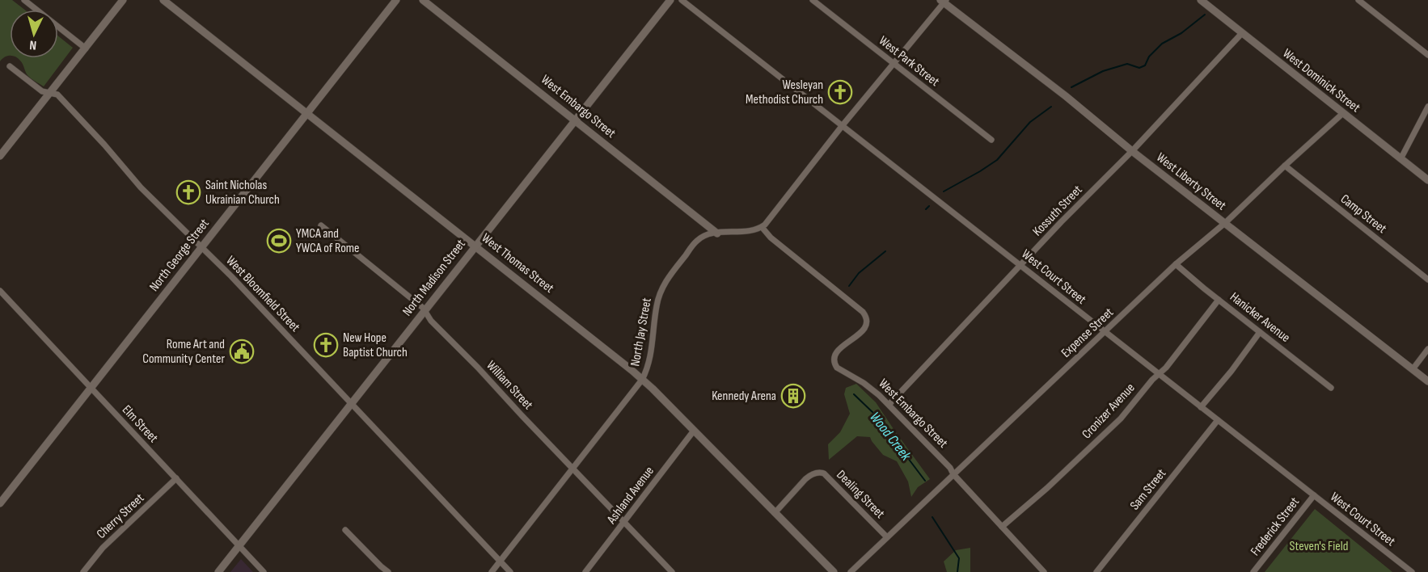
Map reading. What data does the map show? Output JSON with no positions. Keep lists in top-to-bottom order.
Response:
{
  "streets": {
    "street": [
      "West Park Street",
      "West Dominick Street",
      "West Embargo Street",
      "West Liberty Street",
      "Kossuth Street",
      "Camp Street",
      "North George Street",
      "West Thomas Street",
      "West Court Street",
      "North Madison Street",
      "West Bloomfield Street",
      "Hanicker Avenue",
      "North Jay Street",
      "Expense Street",
      "William Street",
      "Cronizer Avenue",
      "Elm Street",
      "Sam Street",
      "Dealing Street",
      "Ashland Avenue",
      "Cherry Street",
      "Frederick Street"
    ]
  },
  "crossings": [
    ["West Dominick Street", "Kossuth Street"],
    ["West Dominick Street", "Expense Street"],
    ["West Embargo Street", "Kossuth Street"],
    ["West Embargo Street", "North Madison Street"],
    ["West Embargo Street", "North Jay Street"],
    ["West Embargo Street", "Expense Street"],
    ["West Embargo Street", "Cronizer Avenue"],
    ["West Liberty Street", "Kossuth Street"],
    ["West Liberty Street", "Expense Street"],
    ["Kossuth Street", "West Court Street"],
    ["Camp Street", "Expense Street"],
    ["North George Street", "West Thomas Street"],
    ["North George Street", "West Bloomfield Street"],
    ["North George Street", "Elm Street"],
    ["West Thomas Street", "North Madison Street"],
    ["West Thomas Street", "North Jay Street"],
    ["West Thomas Street", "Dealing Street"],
    ["West Thomas Street", "Ashland Avenue"],
    ["West Court Street", "Expense Street"],
    ["West Court Street", "Cronizer Avenue"],
    ["West Court Street", "Sam Street"],
    ["West Court Street", "Frederick Street"],
    ["North Madison Street", "West Bloomfield Street"],
    ["North Madison Street", "William Street"],
    ["North Madison Street", "Elm Street"],
    ["West Bloomfield Street", "North Jay Street"],
    ["Hanicker Avenue", "Expense Street"],
    ["Hanicker Avenue", "Cronizer Avenue"],
    ["North Jay Street", "William Street"],
    ["Expense Street", "Dealing Street"],
    ["William Street", "Ashland Avenue"],
    ["Elm Street", "Cherry Street"]
  ],
  "water": ["Wood Creek"],
  "parks": ["Steven's Field"],
  "places": {
    "church": ["Wesleyan Methodist Church", "Saint Nicholas Ukrainian Church", "New Hope Baptist Church"],
    "sports": ["YMCA and YWCA of Rome"],
    "public building": ["Rome Art and Community Center"],
    "building": ["Kennedy Arena"]
  },
  "north": "bottom"
}
